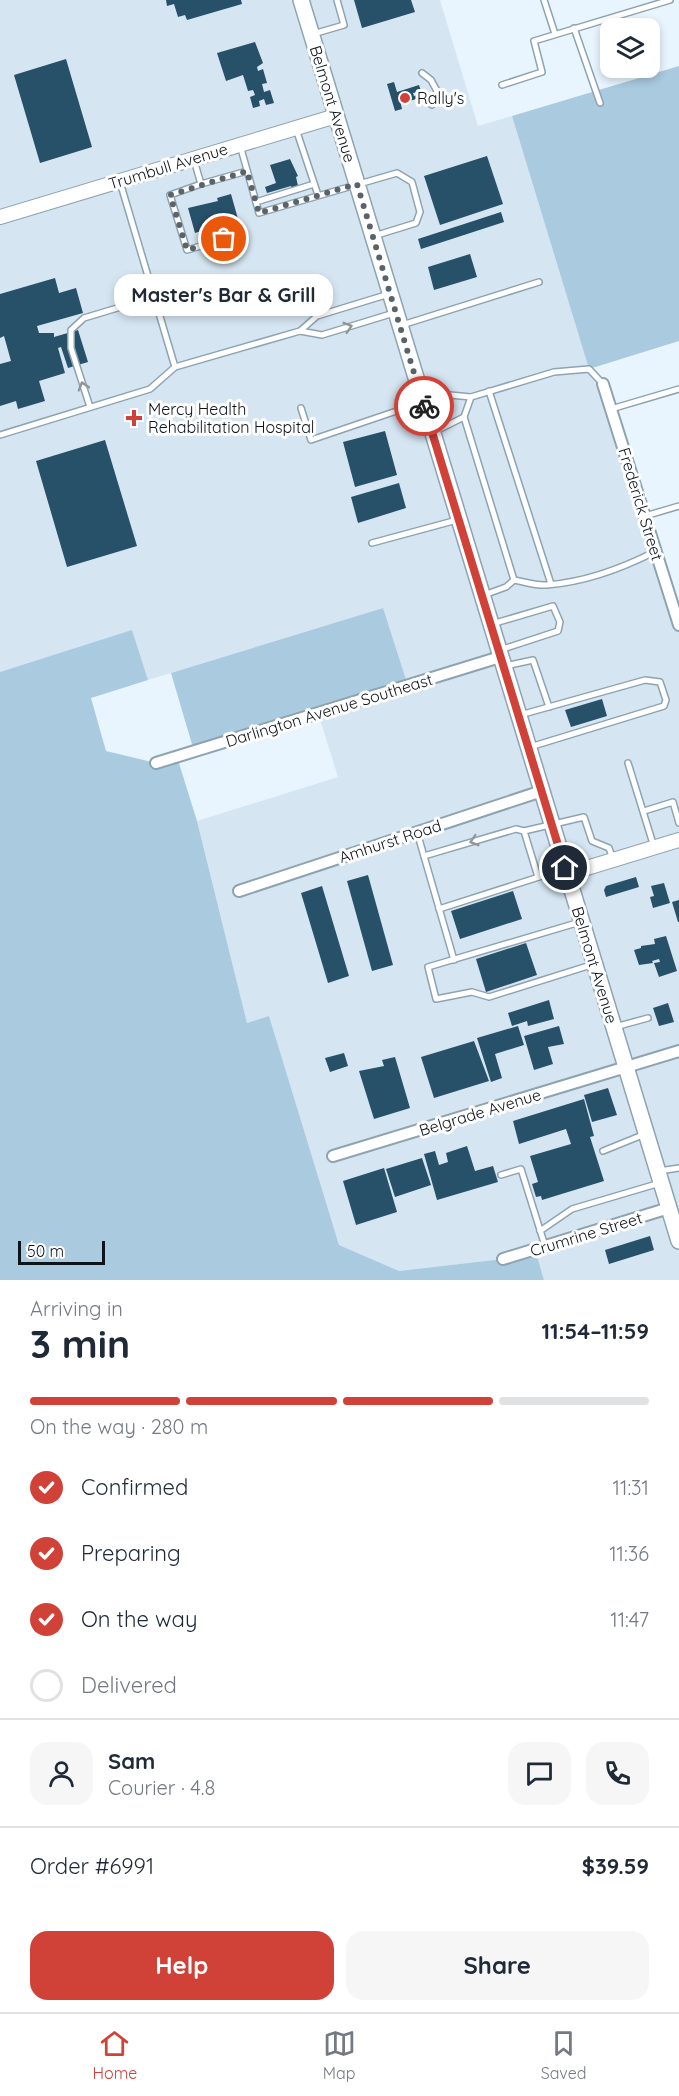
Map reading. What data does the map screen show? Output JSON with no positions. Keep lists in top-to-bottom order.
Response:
{
  "streets": {
    "main road": ["Belmont Avenue"],
    "street": [
      "Trumbull Avenue",
      "Frederick Street",
      "Darlington Avenue Southeast",
      "Amhurst Road",
      "Belgrade Avenue",
      "Crumrine Street"
    ]
  },
  "crossings": [
    ["Belmont Avenue", "Trumbull Avenue"],
    ["Belmont Avenue", "Darlington Avenue Southeast"],
    ["Belmont Avenue", "Amhurst Road"],
    ["Belmont Avenue", "Belgrade Avenue"],
    ["Belmont Avenue", "Crumrine Street"]
  ],
  "places": {
    "other": ["Rally's", "Master's Bar & Grill"],
    "health": ["Mercy Health Rehabilitation Hospital"]
  },
  "scale_bar": "50 m",
  "page": {
    "bubble": "Master's Bar & Grill",
    "scale": "50 m",
    "heading": ["3 min", "Arriving in", "11:54–11:59"],
    "panel": [
      "Sam",
      "Courier · 4.8",
      "Order #6991",
      "$39.59"
    ],
    "bar": "On the way · 280 m",
    "list": [
      ["Confirmed", "11:31"],
      ["Preparing", "11:36"],
      ["On the way", "11:47"],
      "Delivered"
    ],
    "buttons": ["Help", "Share"],
    "tabs": ["Home", "Map", "Saved"]
  }
}
